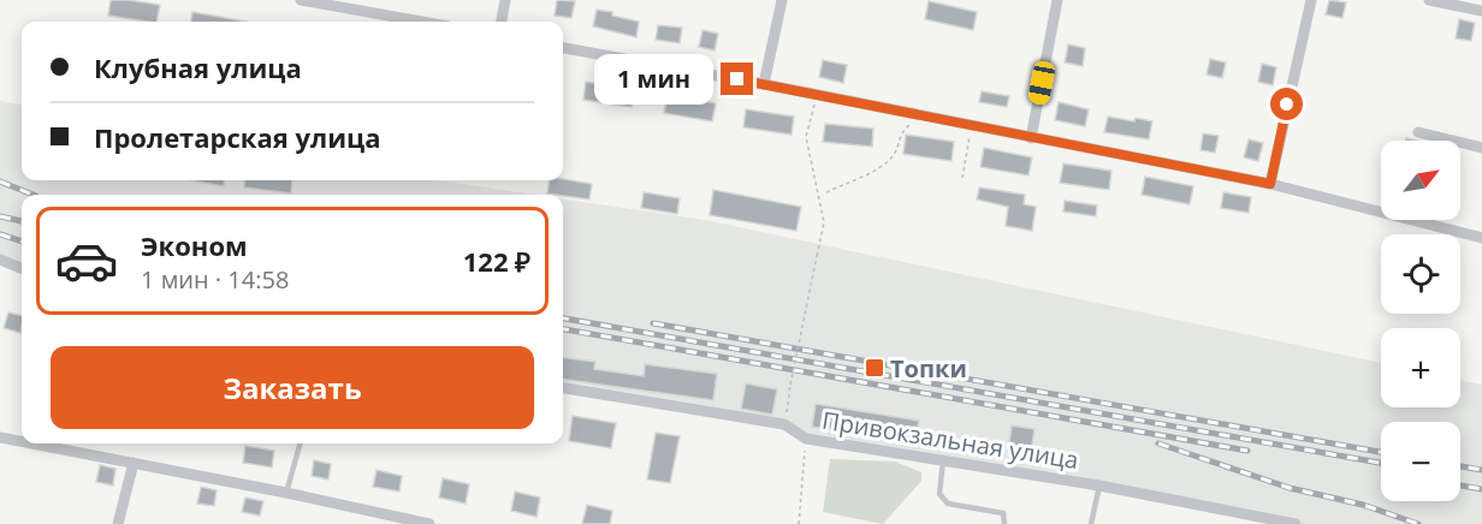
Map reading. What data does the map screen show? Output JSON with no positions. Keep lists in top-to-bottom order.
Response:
{
  "streets": {
    "street": ["Привокзальная улица"]
  },
  "places": {
    "transit": ["Топки"]
  },
  "north": "top right",
  "page": {
    "banner": ["Клубная улица", "Пролетарская улица"],
    "bubble": "1 мин",
    "map_buttons": ["+", "−"],
    "list": [
      {
        "name": "Эконом",
        "note": "1 мин · 14:58",
        "value": "122 ₽"
      }
    ],
    "buttons": "Заказать"
  }
}
